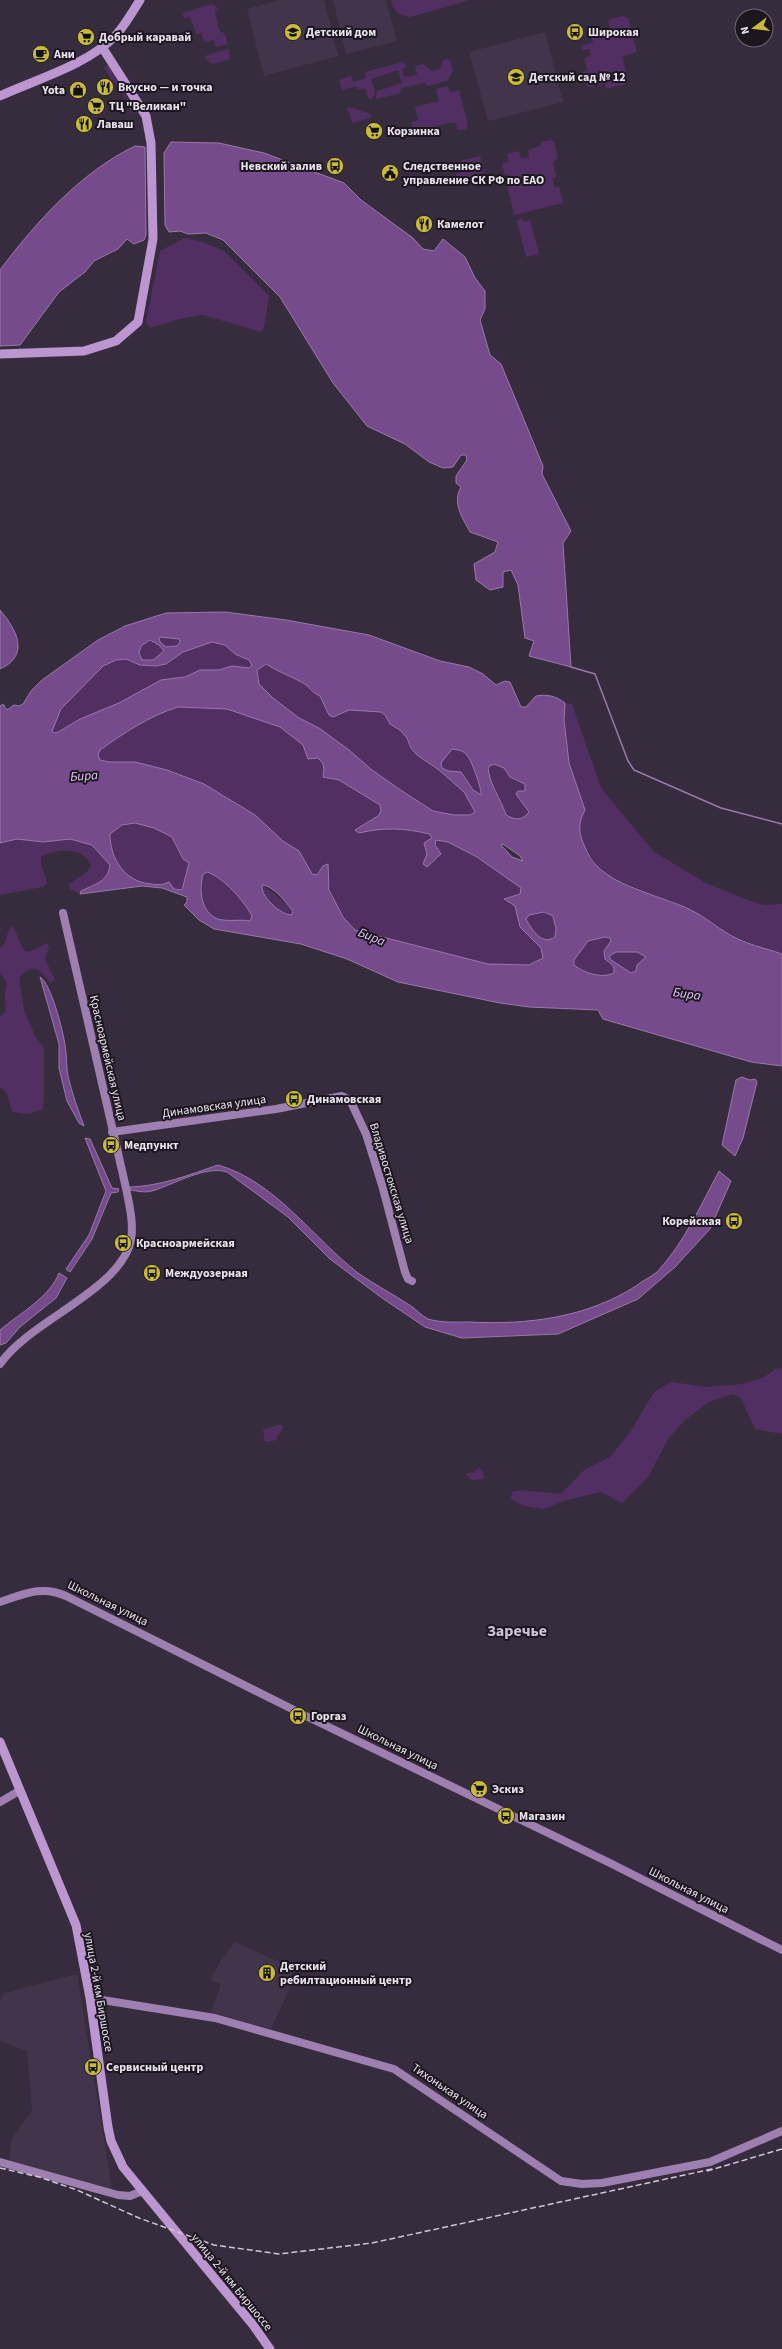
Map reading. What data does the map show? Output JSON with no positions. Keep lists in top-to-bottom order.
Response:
{
  "streets": {
    "main road": ["улица 2-й км Биршоссе"],
    "street": [
      "Красноармейская улица",
      "Динамовская улица",
      "Владивостокская улица",
      "Школьная улица",
      "Тихонькая улица"
    ]
  },
  "crossings": [
    ["Красноармейская улица", "Динамовская улица"],
    ["Динамовская улица", "Владивостокская улица"],
    ["улица 2-й км Биршоссе", "Тихонькая улица"]
  ],
  "districts": ["Заречье"],
  "water": ["Бира"],
  "places": {
    "school or university": ["Детский дом", "Детский сад № 12"],
    "bus stop": [
      "Широкая",
      "Невский залив",
      "Динамовская",
      "Медпункт",
      "Корейская",
      "Красноармейская",
      "Междуозерная",
      "Горгаз",
      "Магазин",
      "Сервисный центр"
    ],
    "supermarket": [
      "Добрый каравай",
      "ТЦ \"Великан\"",
      "Корзинка",
      "Эскиз"
    ],
    "cafe": ["Ани"],
    "restaurant": ["Вкусно — и точка", "Лаваш", "Камелот"],
    "shop": ["Yota"],
    "public building": ["Следственное управление СК РФ по ЕАО"],
    "building": ["Детский ребилтационный центр"]
  },
  "north": "left"
}
